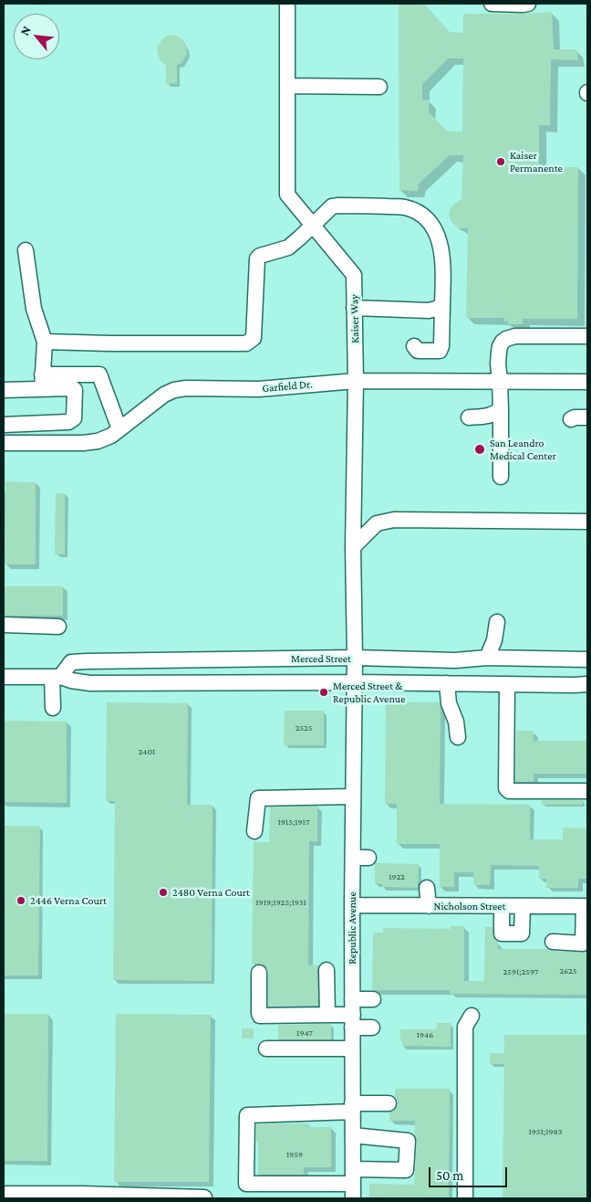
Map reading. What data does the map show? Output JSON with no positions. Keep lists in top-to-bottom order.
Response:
{
  "streets": {
    "street": [
      "Kaiser Way",
      "Garfield Dr.",
      "Merced Street",
      "Nicholson Street",
      "Republic Avenue"
    ]
  },
  "crossings": [
    ["Kaiser Way", "Garfield Dr."],
    ["Kaiser Way", "Merced Street"],
    ["Kaiser Way", "Republic Avenue"],
    ["Merced Street", "Republic Avenue"],
    ["Nicholson Street", "Republic Avenue"]
  ],
  "places": [
    "Kaiser Permanente",
    "San Leandro Medical Center",
    "Merced Street & Republic Avenue",
    "2480 Verna Court",
    "2446 Verna Court"
  ],
  "house_numbers": [
    "2525",
    "2401",
    "1915;1917",
    "1922",
    "1919;1925;1931",
    "2625",
    "2591;2597",
    "1947",
    "1946",
    "1951;1983",
    "1959"
  ],
  "scale_bar": "50 m",
  "north": "top left"
}
